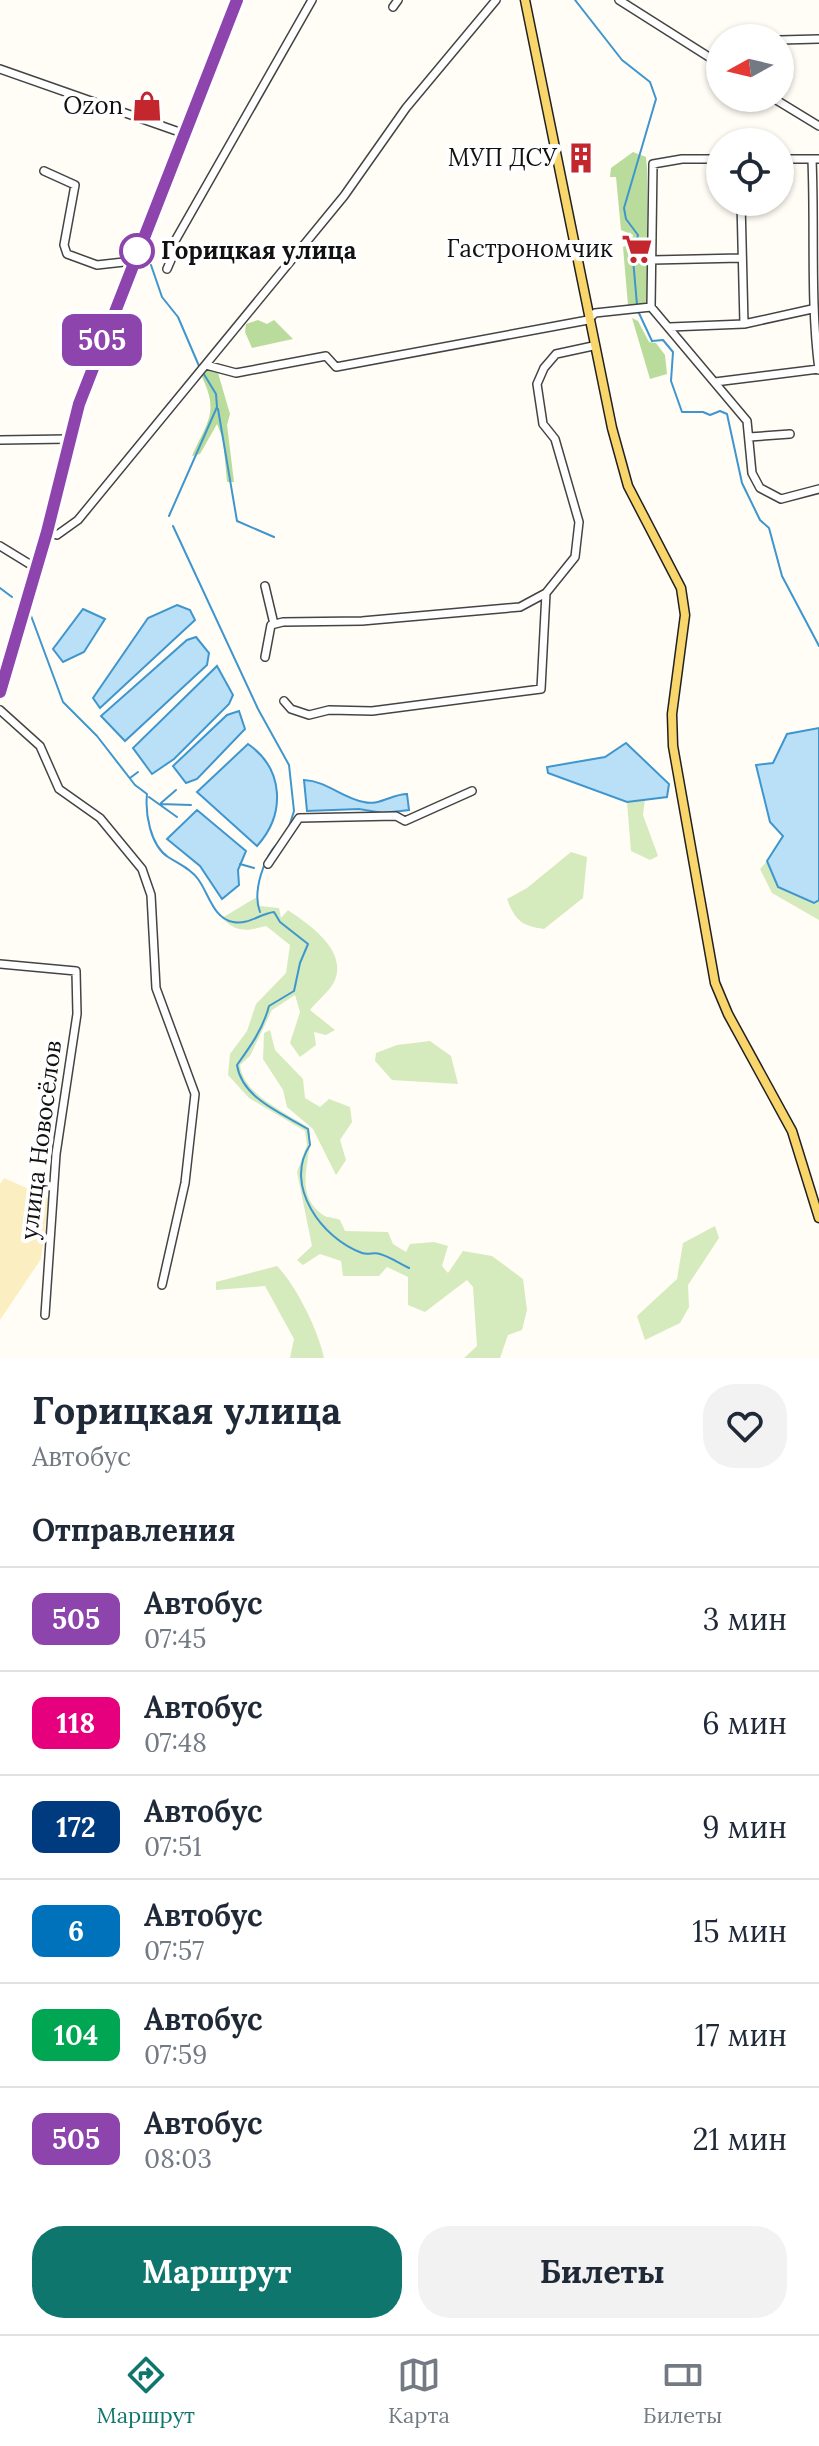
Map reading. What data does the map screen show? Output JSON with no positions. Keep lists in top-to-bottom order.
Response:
{
  "streets": {
    "street": ["улица Новосёлов"]
  },
  "places": {
    "shop": ["Ozon"],
    "building": ["МУП ДСУ"],
    "supermarket": ["Гастрономчик"],
    "other": ["Горицкая улица"]
  },
  "lines": ["bus line 505"],
  "north": "left",
  "page": {
    "on_map": "505",
    "heading": [
      ["Горицкая улица", "Автобус"],
      "Отправления"
    ],
    "list": [
      {
        "mark": "505",
        "name": "Автобус",
        "note": "07:45",
        "value": "3 мин"
      },
      {
        "mark": "118",
        "name": "Автобус",
        "note": "07:48",
        "value": "6 мин"
      },
      {
        "mark": "172",
        "name": "Автобус",
        "note": "07:51",
        "value": "9 мин"
      },
      {
        "mark": "6",
        "name": "Автобус",
        "note": "07:57",
        "value": "15 мин"
      },
      {
        "mark": "104",
        "name": "Автобус",
        "note": "07:59",
        "value": "17 мин"
      },
      {
        "mark": "505",
        "name": "Автобус",
        "note": "08:03",
        "value": "21 мин"
      }
    ],
    "buttons": ["Маршрут", "Билеты"],
    "tabs": ["Маршрут", "Карта", "Билеты"]
  }
}
